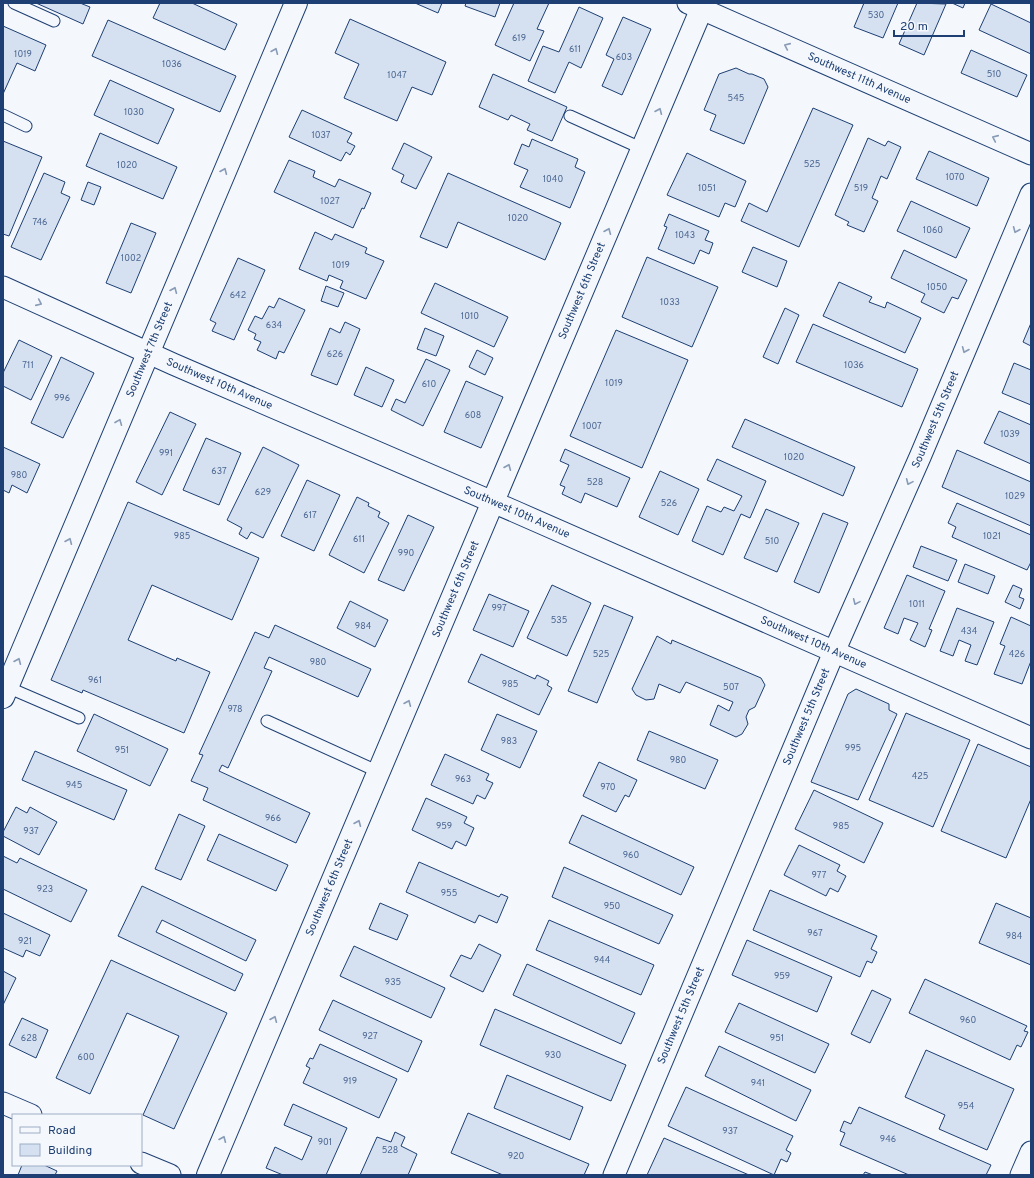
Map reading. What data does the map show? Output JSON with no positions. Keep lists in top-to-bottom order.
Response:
{
  "streets": {
    "street": [
      "Southwest 11th Avenue",
      "Southwest 6th Street",
      "Southwest 7th Street",
      "Southwest 10th Avenue",
      "Southwest 5th Street"
    ]
  },
  "crossings": [
    ["Southwest 11th Avenue", "Southwest 6th Street"],
    ["Southwest 6th Street", "Southwest 10th Avenue"],
    ["Southwest 7th Street", "Southwest 10th Avenue"],
    ["Southwest 10th Avenue", "Southwest 5th Street"]
  ],
  "one_way": [
    "Southwest 11th Avenue",
    "Southwest 6th Street",
    "Southwest 7th Street",
    "Southwest 5th Street"
  ],
  "house_numbers": [
    "530",
    "619",
    "611",
    "1019",
    "603",
    "1036",
    "510",
    "1047",
    "545",
    "1030",
    "1037",
    "525",
    "1020",
    "1070",
    "1040",
    "1051",
    "519",
    "1027",
    "1020",
    "746",
    "1060",
    "1043",
    "1002",
    "1019",
    "1050",
    "642",
    "1033",
    "1010",
    "634",
    "626",
    "711",
    "1036",
    "1019",
    "610",
    "996",
    "608",
    "1007",
    "1039",
    "991",
    "1020",
    "637",
    "980",
    "528",
    "629",
    "1029",
    "526",
    "617",
    "985",
    "1021",
    "611",
    "510",
    "990",
    "1011",
    "997",
    "535",
    "984",
    "434",
    "525",
    "426",
    "980",
    "961",
    "985",
    "507",
    "978",
    "983",
    "995",
    "951",
    "980",
    "425",
    "963",
    "945",
    "970",
    "966",
    "959",
    "985",
    "937",
    "960",
    "977",
    "923",
    "955",
    "950",
    "967",
    "984",
    "921",
    "944",
    "959",
    "935",
    "960",
    "927",
    "628",
    "951",
    "930",
    "600",
    "919",
    "941",
    "954",
    "937",
    "946",
    "901",
    "528",
    "920"
  ],
  "legend": ["Road", "Building"],
  "scale_bar": "20 m"
}
